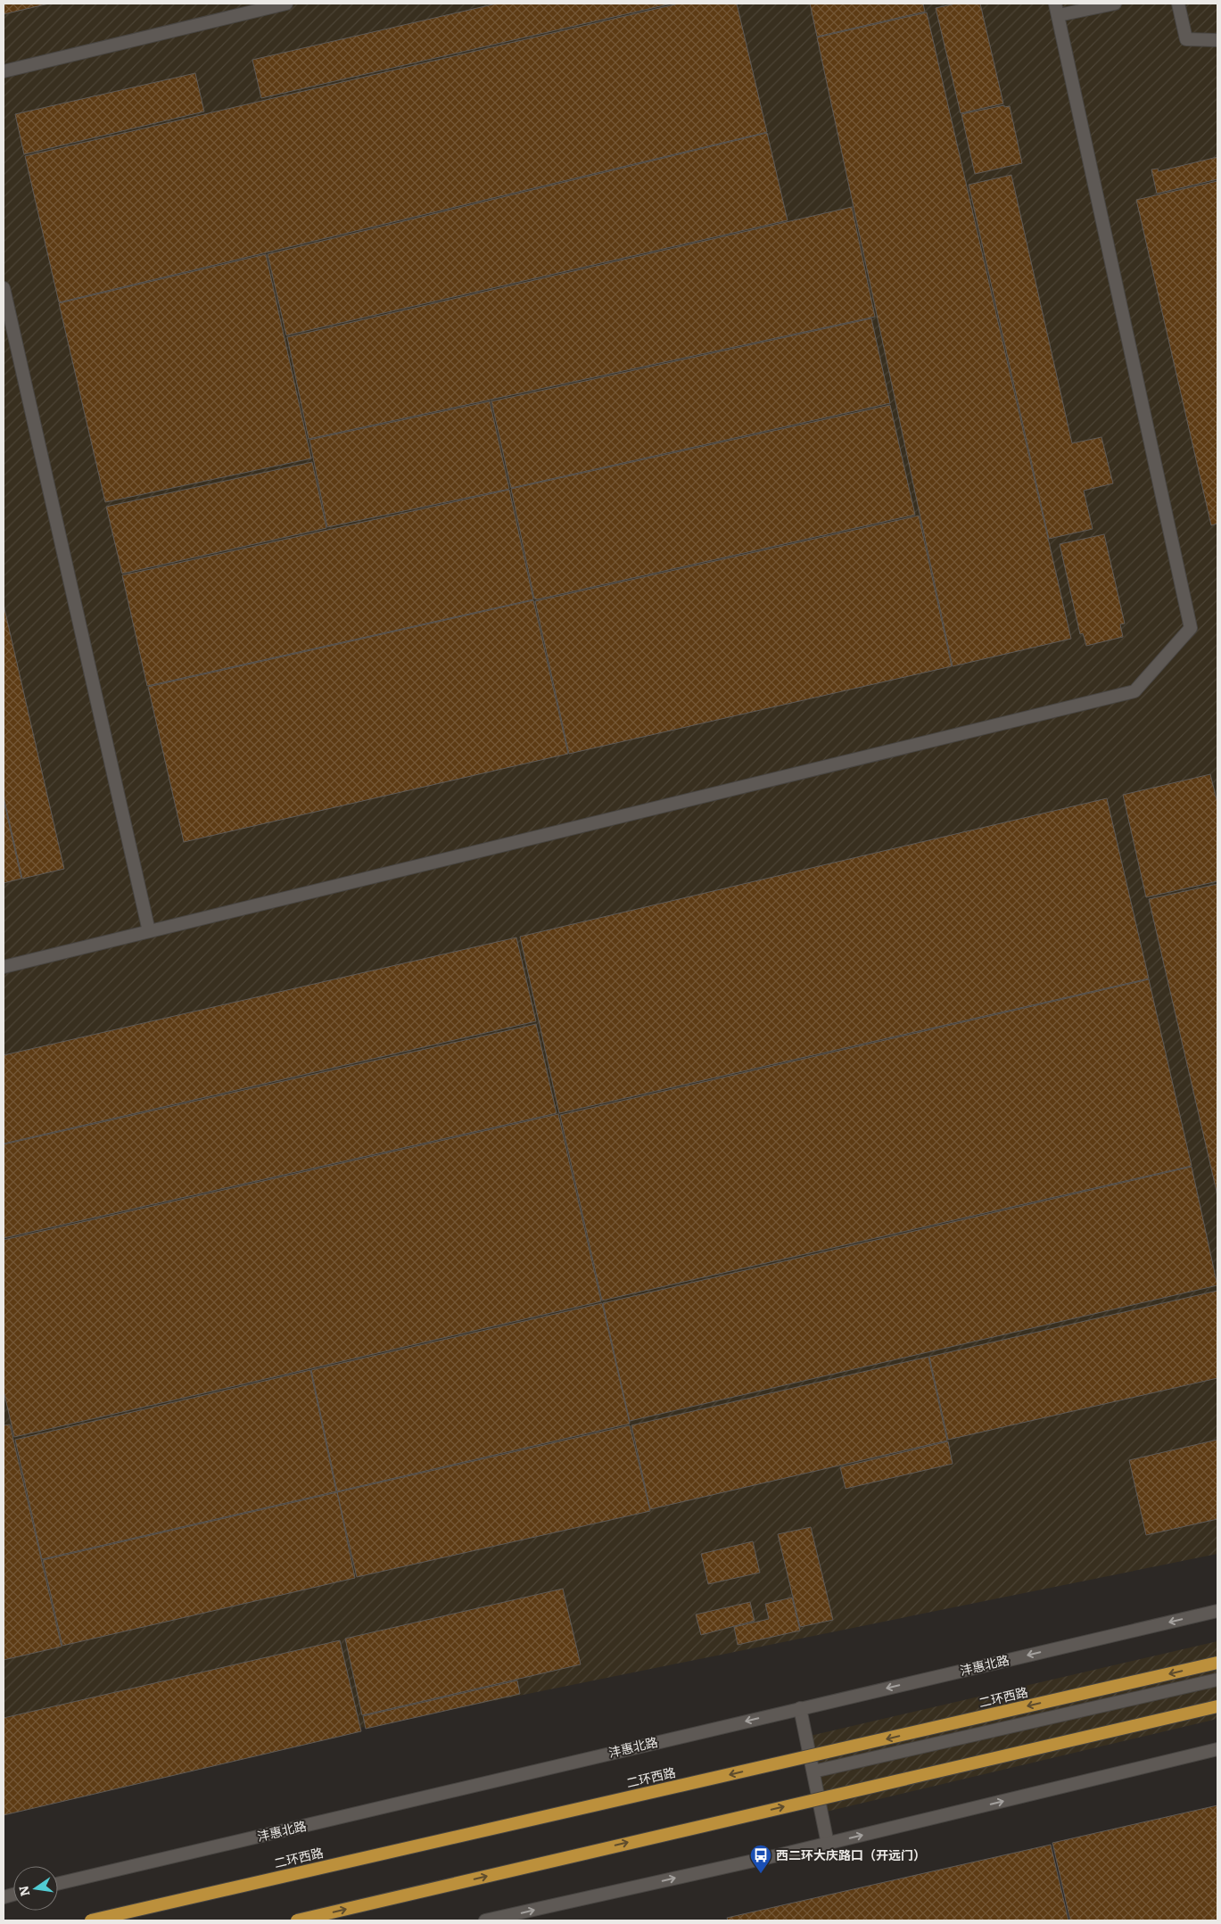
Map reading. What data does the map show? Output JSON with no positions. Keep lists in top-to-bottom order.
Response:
{
  "streets": {
    "highway": ["二环西路"],
    "street": ["沣惠北路"]
  },
  "places": {
    "bus stop": ["西二环大庆路口（开远门）"]
  },
  "north": "left"
}
